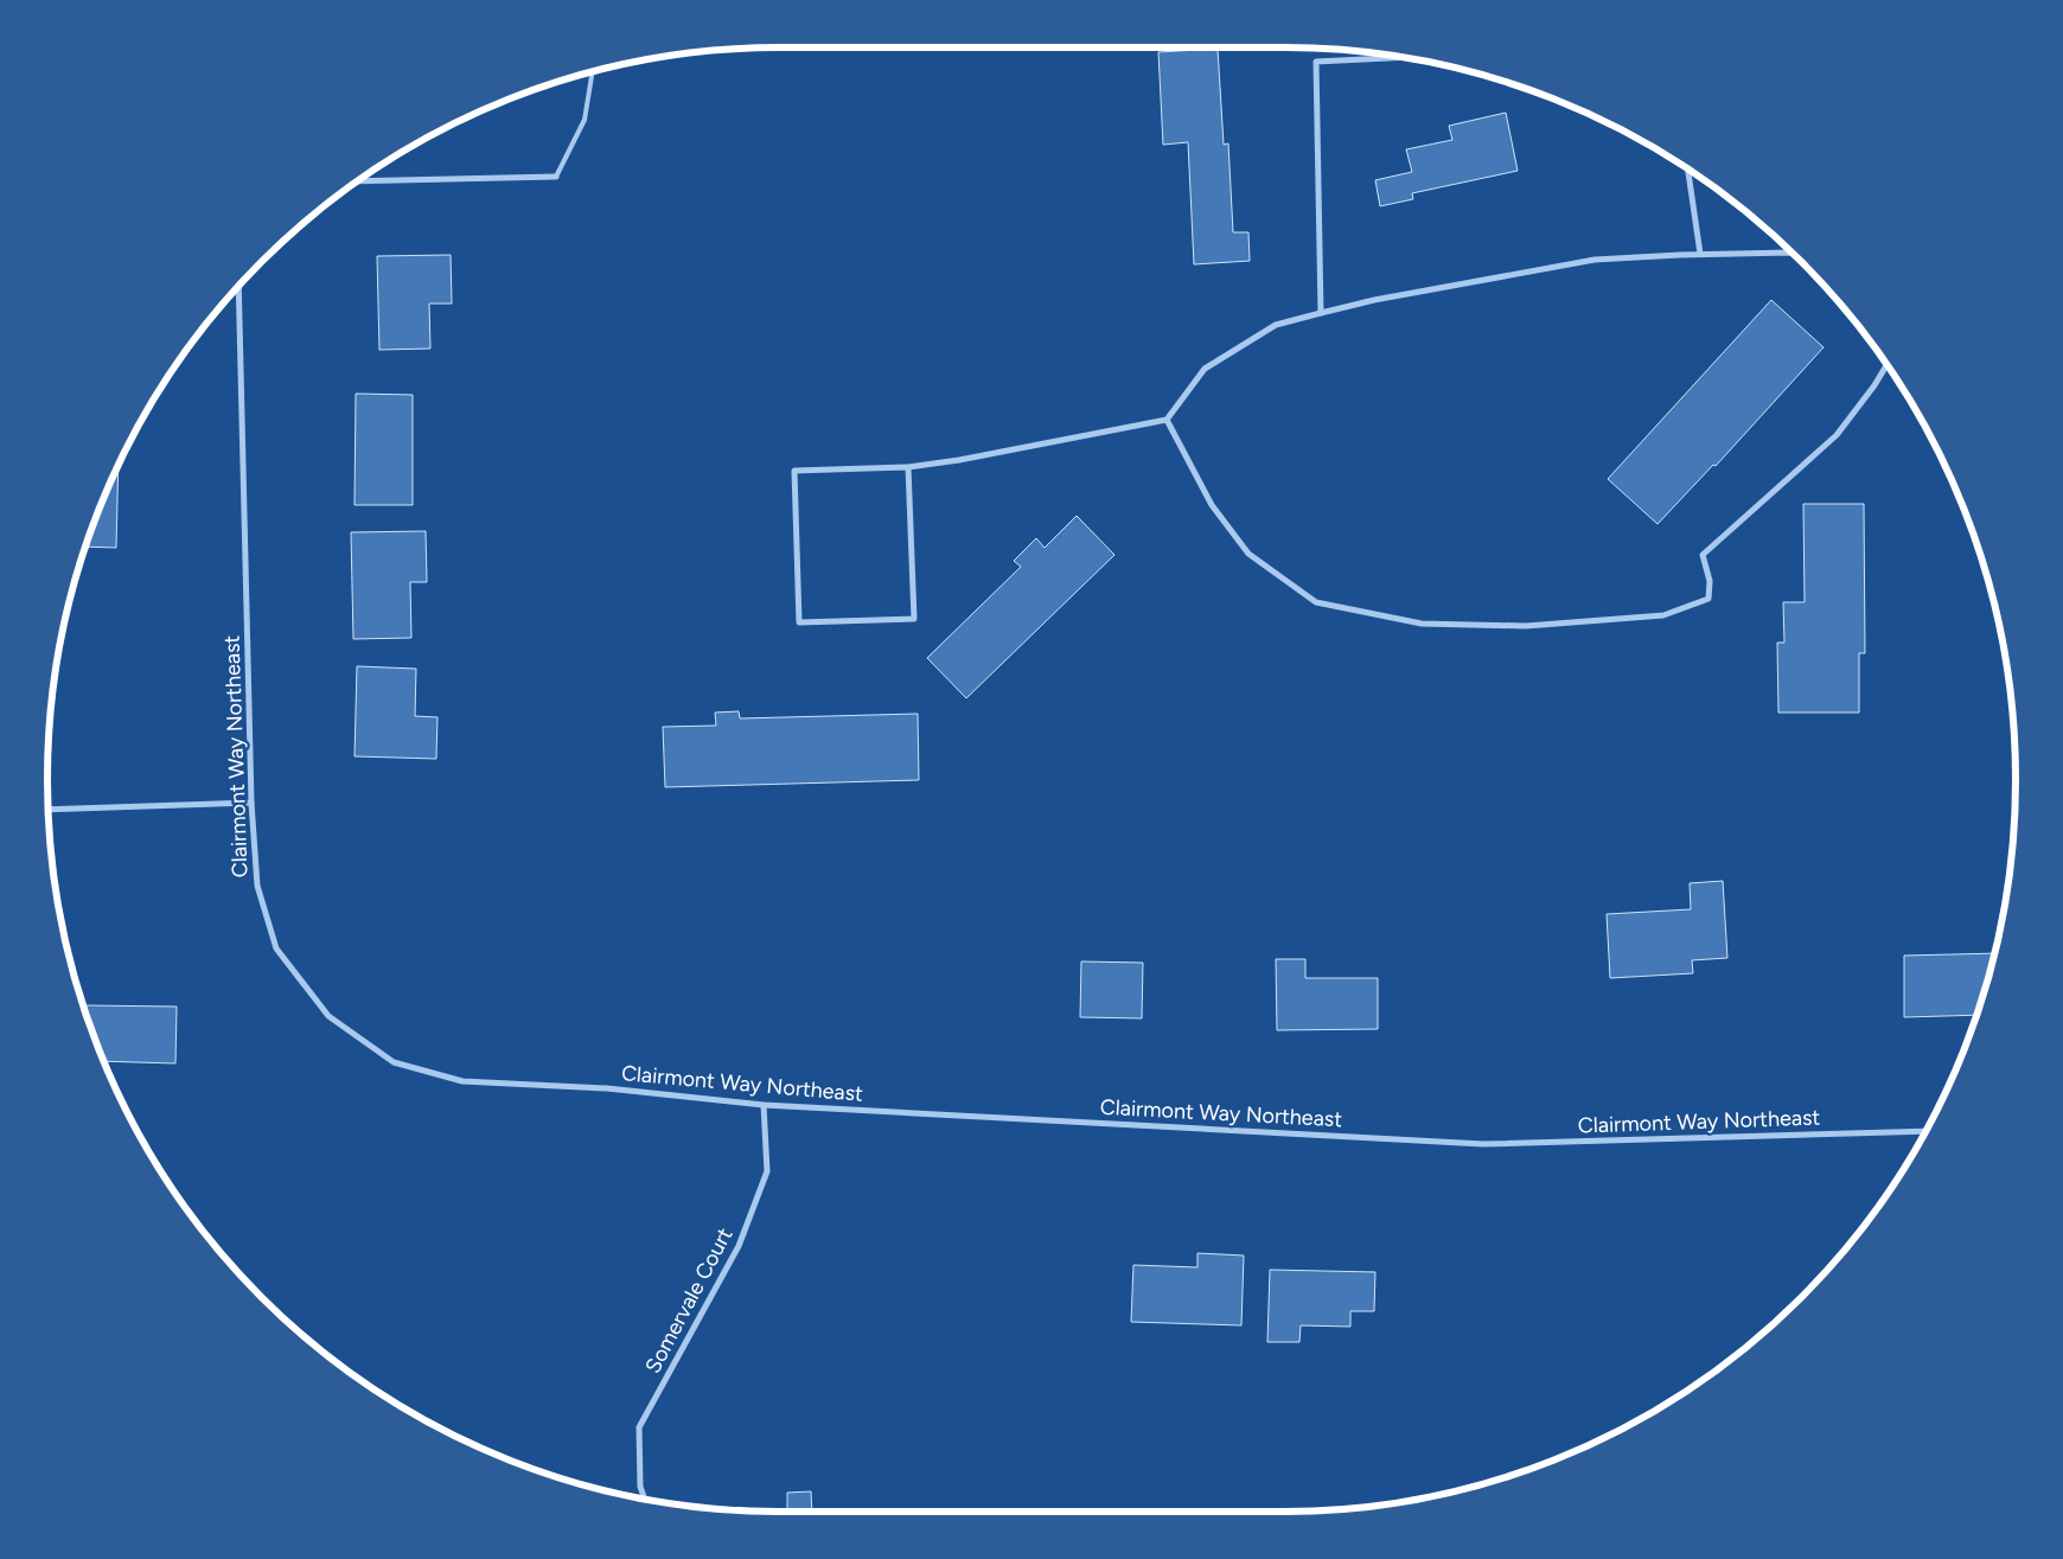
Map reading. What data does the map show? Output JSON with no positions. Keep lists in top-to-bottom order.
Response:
{
  "streets": {
    "street": ["Clairmont Way Northeast", "Somervale Court"]
  },
  "crossings": [
    ["Clairmont Way Northeast", "Somervale Court"]
  ]
}
